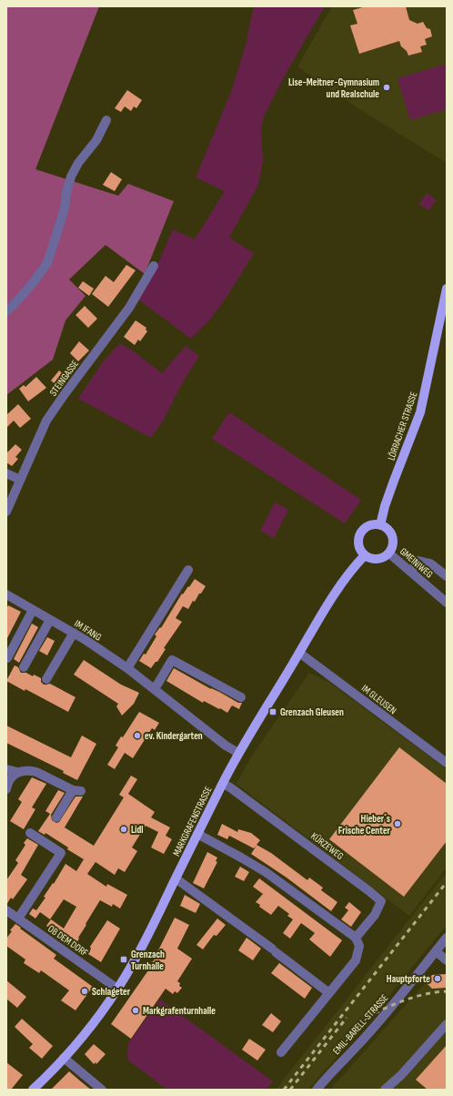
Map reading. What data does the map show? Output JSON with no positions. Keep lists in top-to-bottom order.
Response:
{
  "streets": {
    "main road": ["LÖRRACHER STRASSE", "MARKGRAFENSTRASSE"],
    "street": [
      "STEINGASSE",
      "GMEINIWEG",
      "IM IFANG",
      "IM GLEUSEN",
      "KÜRZEWEG",
      "OB DEM DORF",
      "EMIL-BARELL-STRASSE"
    ]
  },
  "crossings": [
    ["LÖRRACHER STRASSE", "GMEINIWEG"],
    ["LÖRRACHER STRASSE", "MARKGRAFENSTRASSE"],
    ["GMEINIWEG", "MARKGRAFENSTRASSE"],
    ["IM IFANG", "MARKGRAFENSTRASSE"],
    ["IM GLEUSEN", "MARKGRAFENSTRASSE"],
    ["MARKGRAFENSTRASSE", "KÜRZEWEG"],
    ["MARKGRAFENSTRASSE", "OB DEM DORF"]
  ],
  "places": {
    "other": [
      "Lise-Meitner-Gymnasium und Realschule",
      "ev. Kindergarten",
      "Hieber´s Frische Center",
      "Lidl",
      "Hauptpforte",
      "Schlageter",
      "Markgrafenturnhalle"
    ],
    "transit": ["Grenzach Gleusen", "Grenzach Turnhalle"]
  }
}
